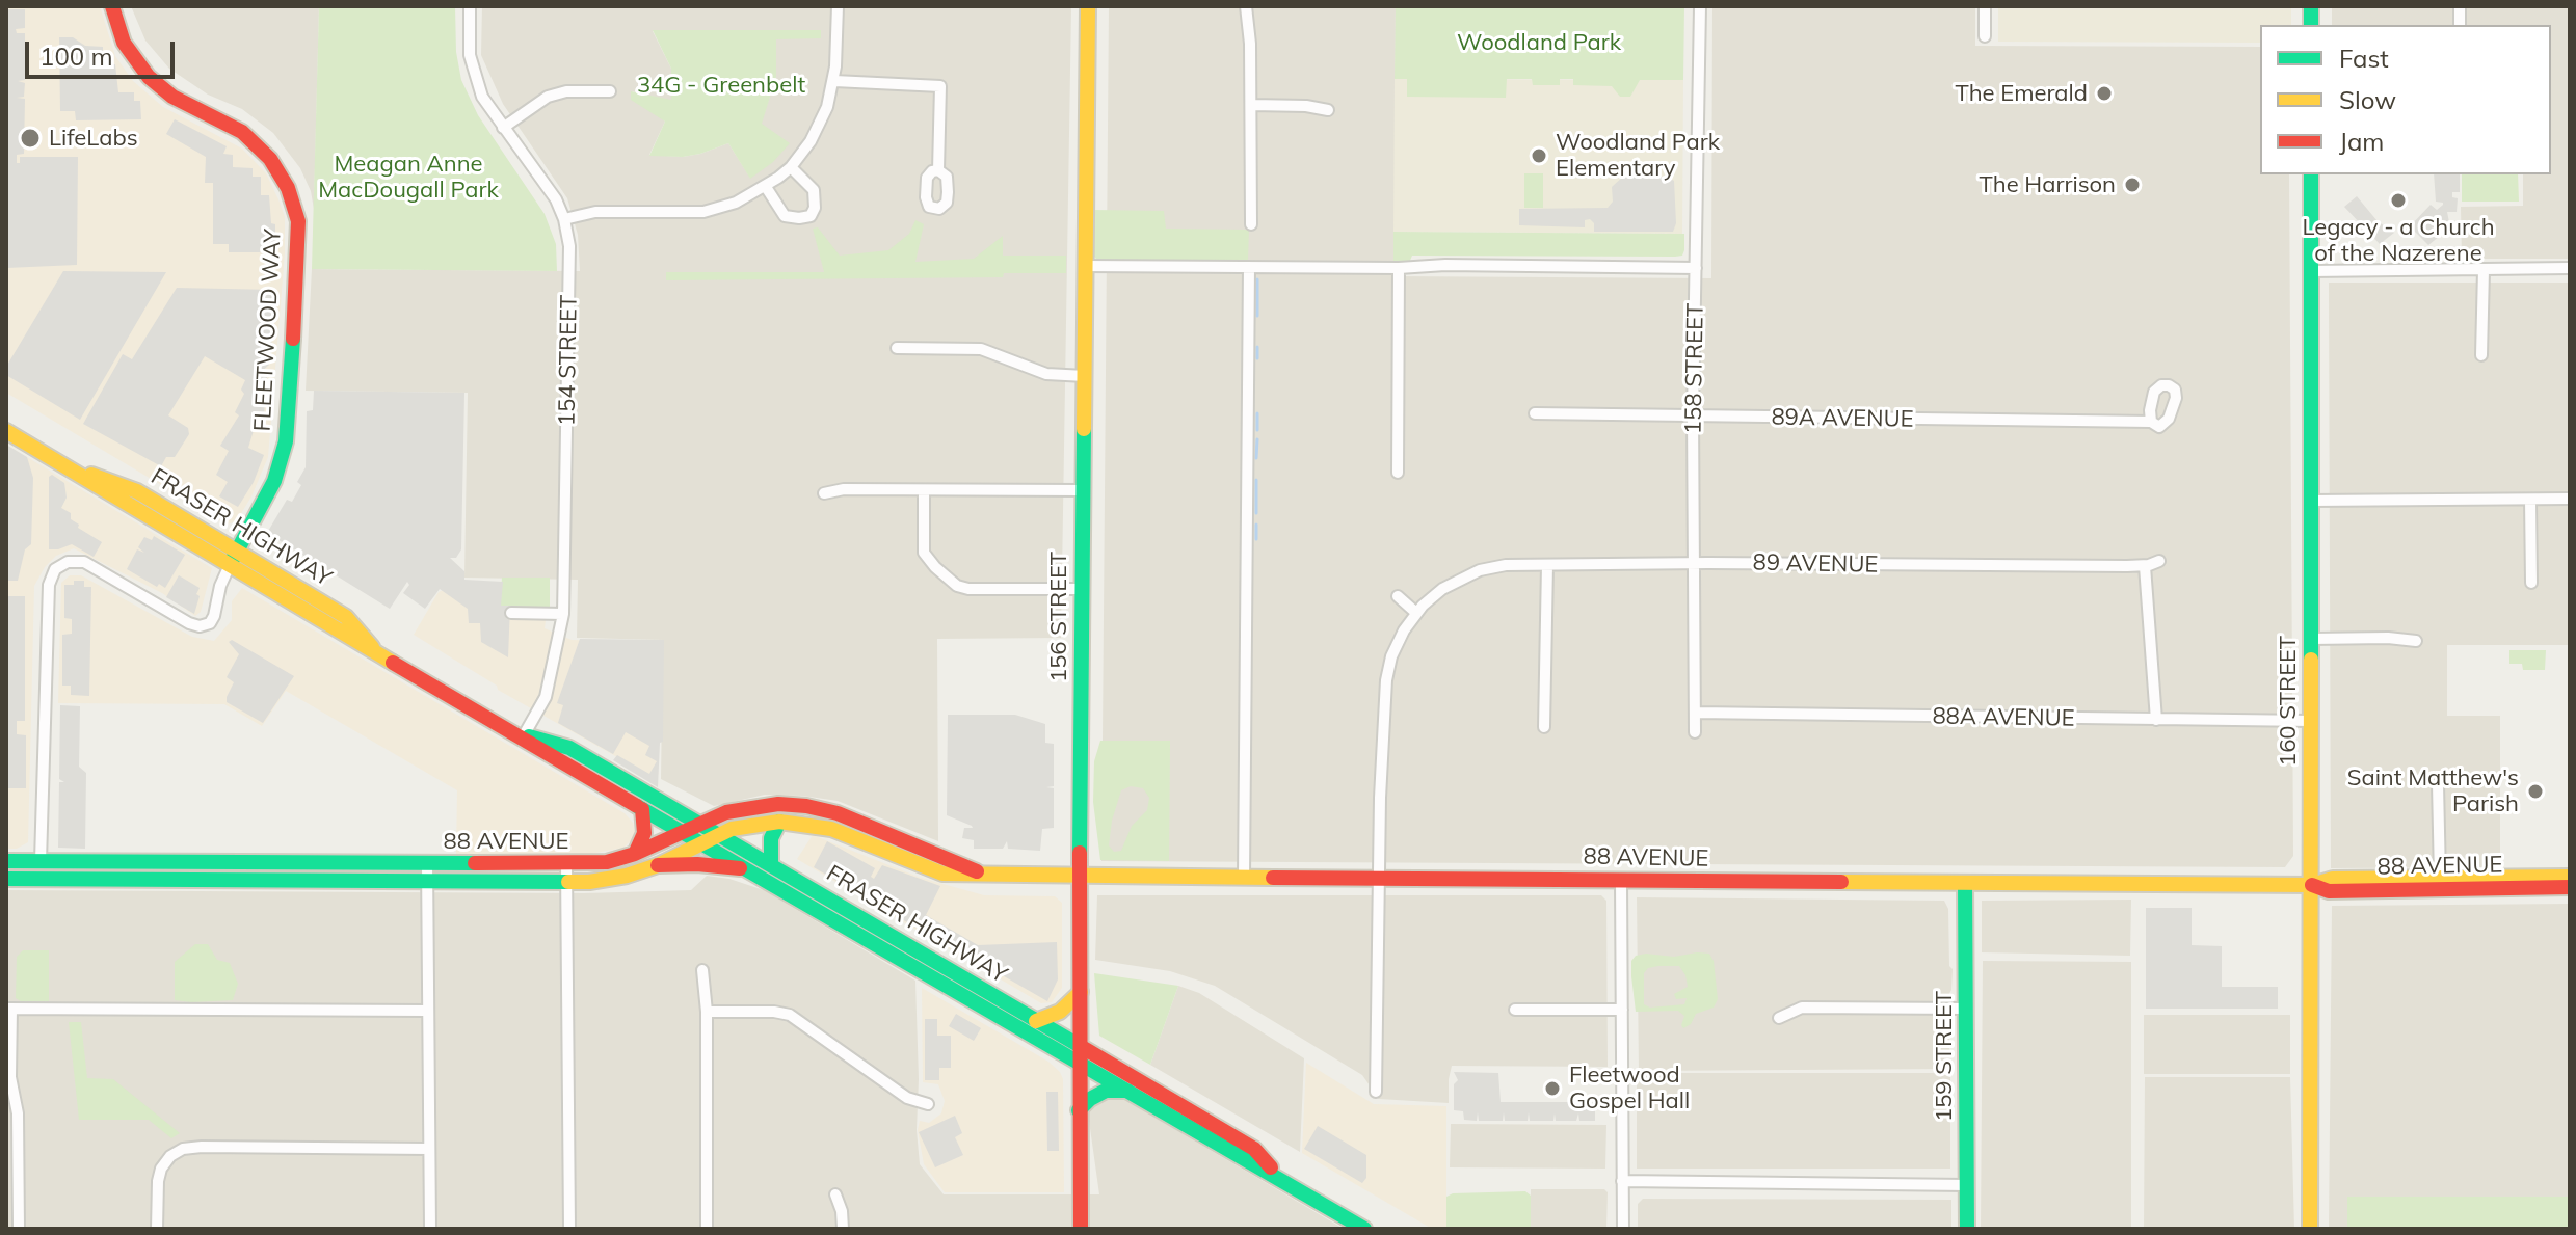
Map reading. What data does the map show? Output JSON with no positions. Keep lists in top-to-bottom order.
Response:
{
  "streets": {
    "main road": [
      "FLEETWOOD WAY",
      "FRASER HIGHWAY",
      "156 STREET",
      "160 STREET",
      "88 AVENUE",
      "159 STREET"
    ],
    "street": [
      "154 STREET",
      "158 STREET",
      "89A AVENUE",
      "89 AVENUE",
      "88A AVENUE"
    ]
  },
  "crossings": [
    ["FLEETWOOD WAY", "FRASER HIGHWAY"],
    ["FLEETWOOD WAY", "88 AVENUE"],
    ["154 STREET", "FRASER HIGHWAY"],
    ["158 STREET", "89A AVENUE"],
    ["158 STREET", "89 AVENUE"],
    ["158 STREET", "88A AVENUE"],
    ["FRASER HIGHWAY", "156 STREET"],
    ["FRASER HIGHWAY", "88 AVENUE"],
    ["89 AVENUE", "88 AVENUE"],
    ["156 STREET", "88 AVENUE"],
    ["160 STREET", "88A AVENUE"],
    ["160 STREET", "88 AVENUE"],
    ["88 AVENUE", "159 STREET"]
  ],
  "parks": ["Woodland Park", "34G - Greenbelt", "Meagan Anne MacDougall Park"],
  "places": [
    "The Emerald",
    "LifeLabs",
    "Woodland Park Elementary",
    "The Harrison",
    "Legacy - a Church of the Nazerene",
    "Saint Matthew's Parish",
    "Fleetwood Gospel Hall"
  ],
  "legend": ["Fast", "Slow", "Jam"],
  "scale_bar": "100 m"
}
